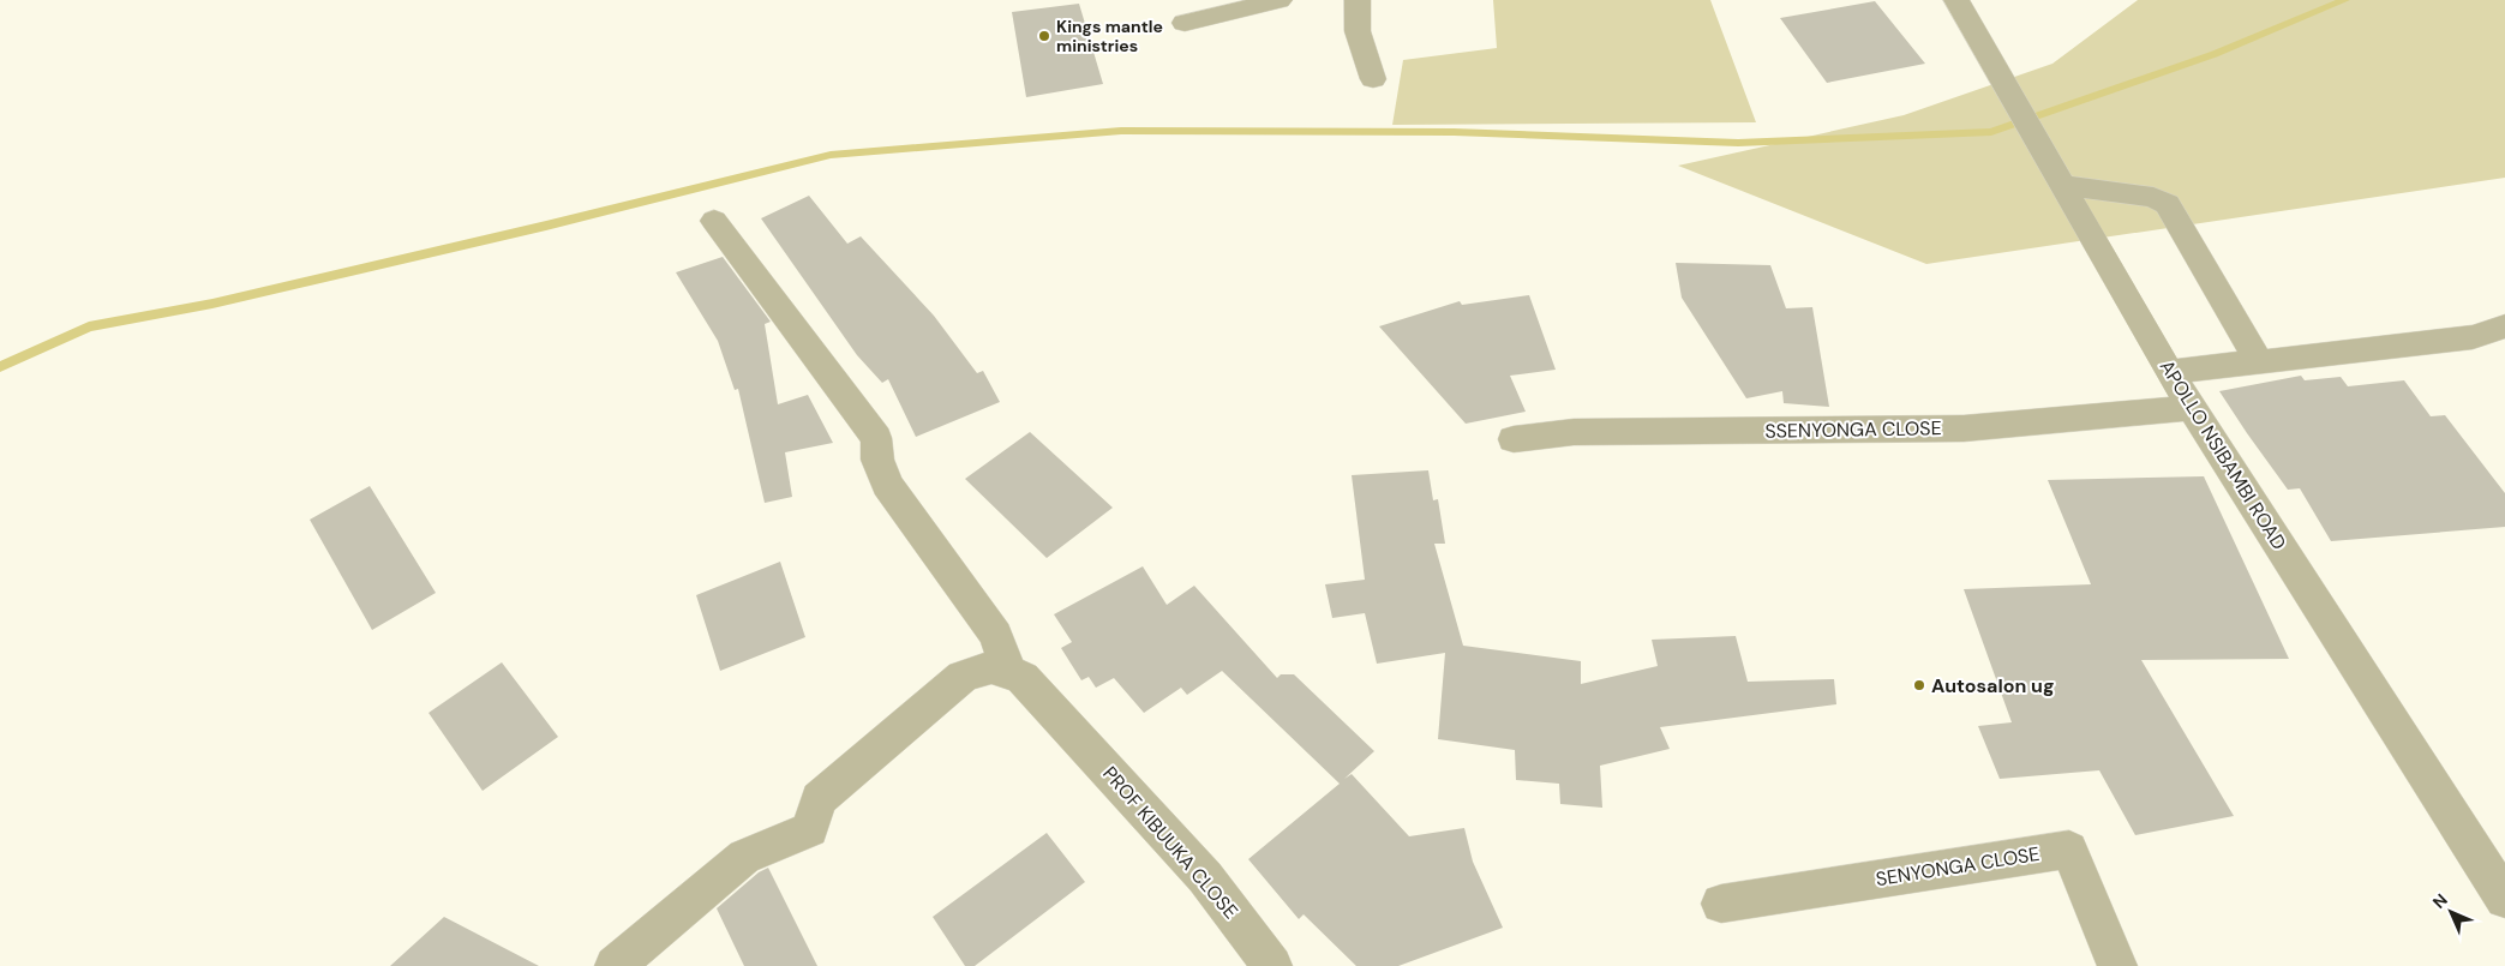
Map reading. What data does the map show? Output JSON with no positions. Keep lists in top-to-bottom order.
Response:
{
  "streets": {
    "street": [
      "SSENYONGA CLOSE",
      "APOLLO NSIBAMBI ROAD",
      "PROF KIBUUKA CLOSE",
      "SENYONGA CLOSE"
    ]
  },
  "crossings": [
    ["SSENYONGA CLOSE", "APOLLO NSIBAMBI ROAD"]
  ],
  "places": ["Kings mantle ministries", "Autosalon ug"],
  "north": "top left"
}
